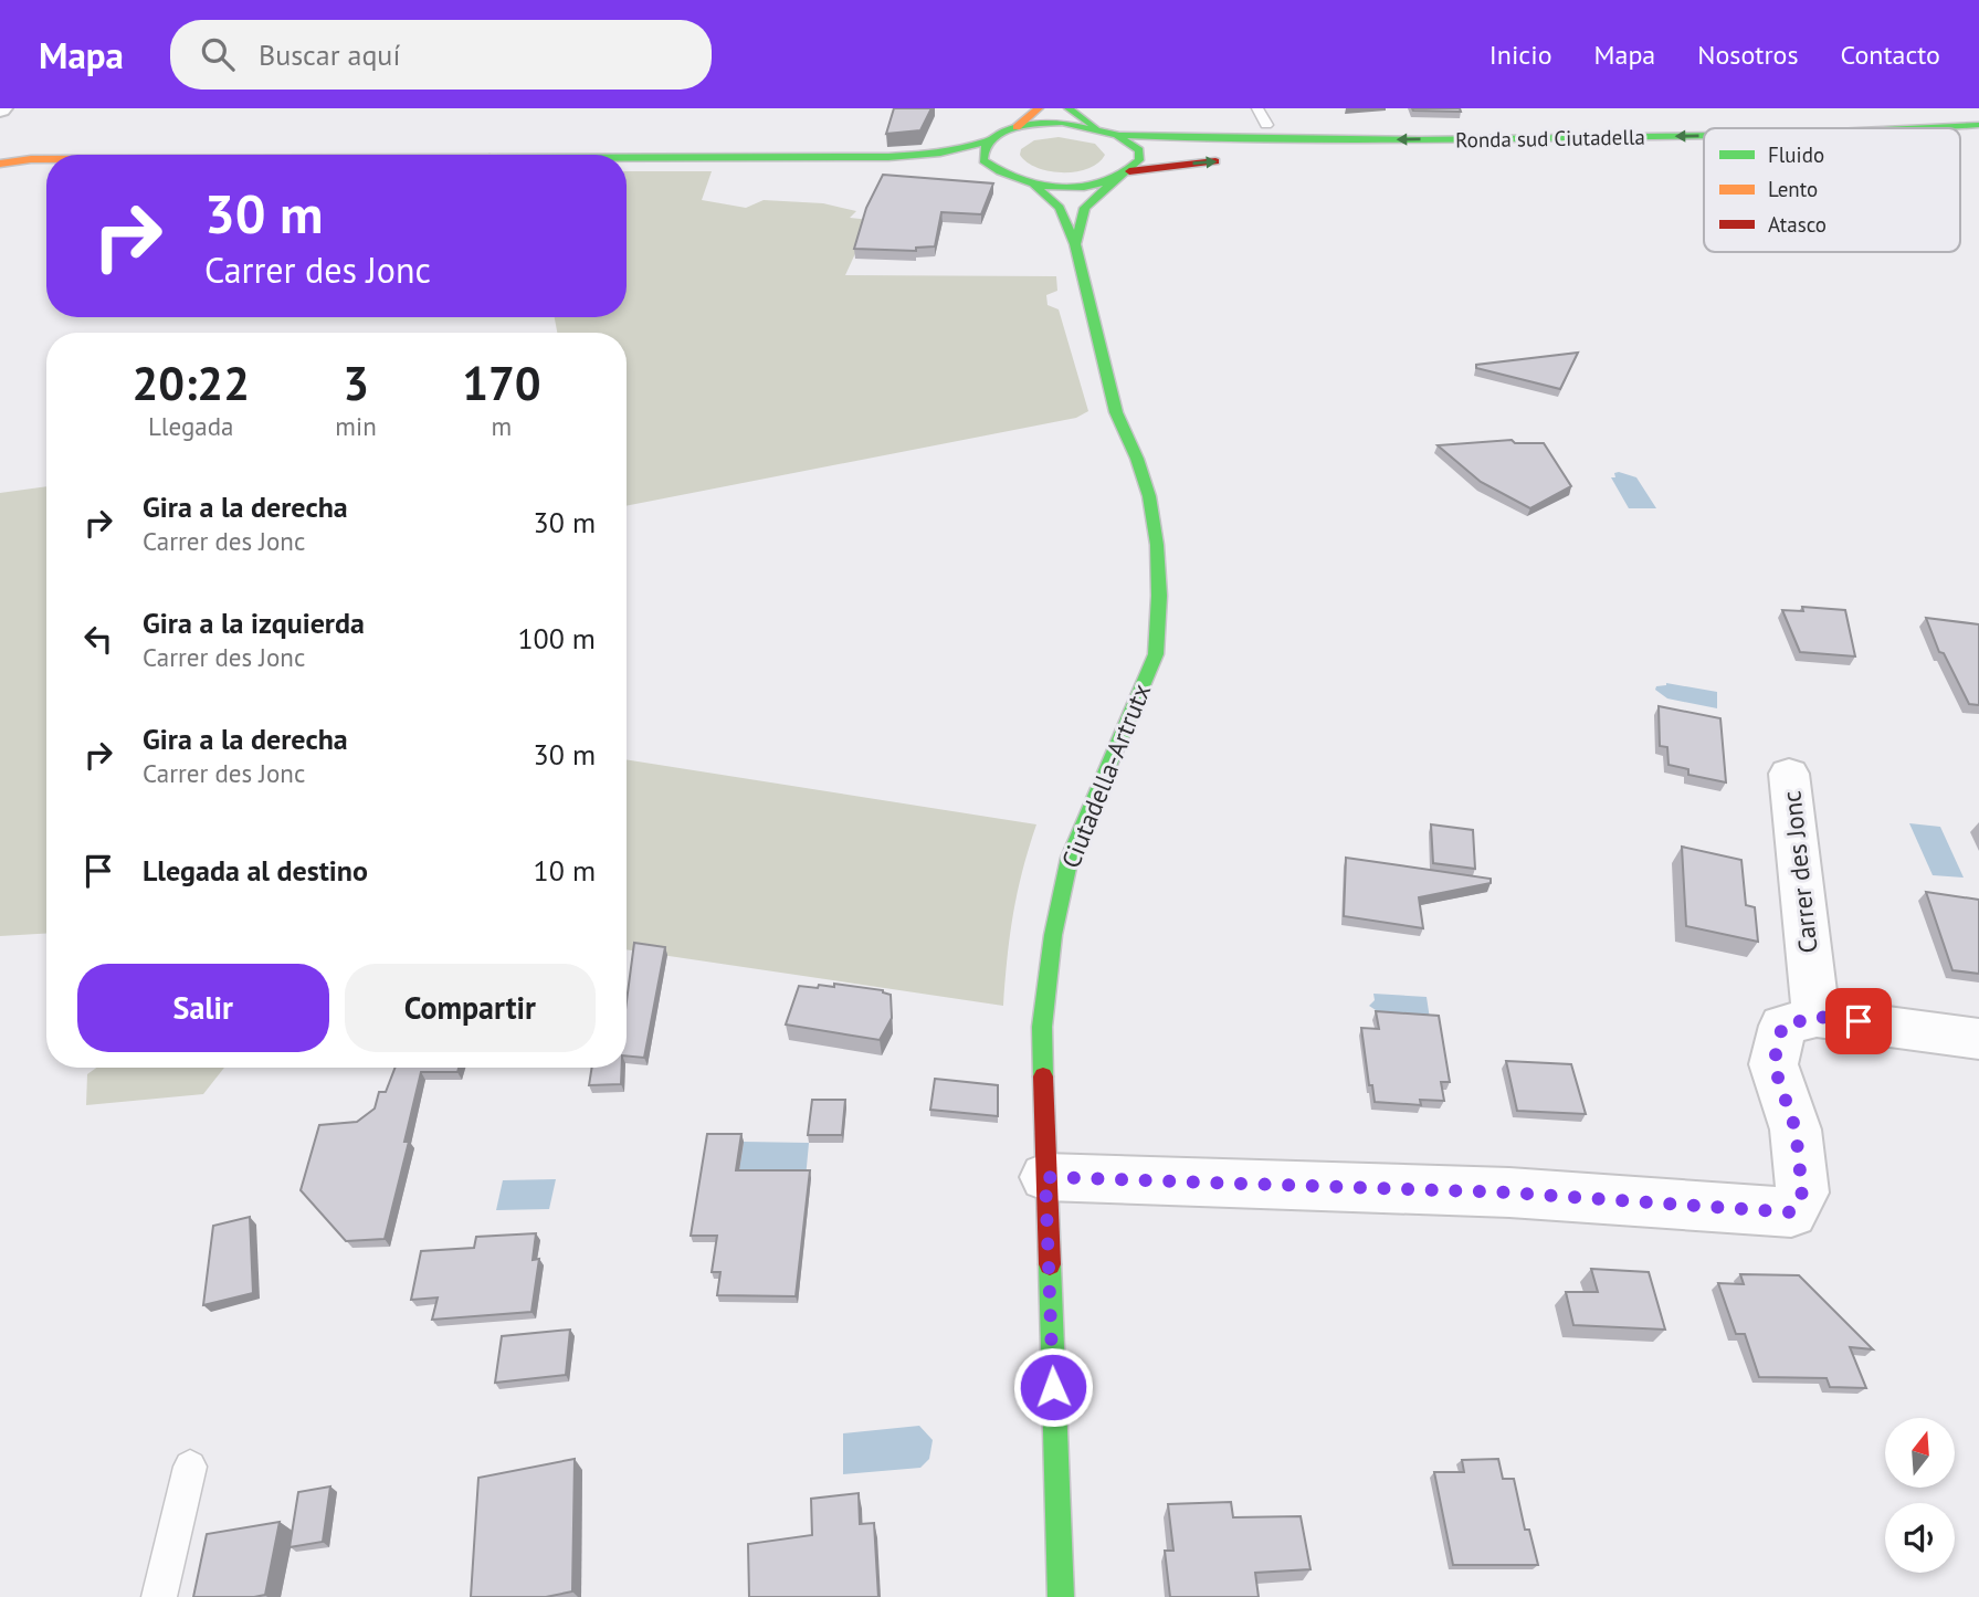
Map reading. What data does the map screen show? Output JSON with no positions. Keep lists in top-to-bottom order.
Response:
{
  "streets": {
    "main road": ["Ronda sud Ciutadella", "Ciutadella-Artrutx"],
    "street": ["Carrer des Jonc"]
  },
  "one_way": ["Ronda sud Ciutadella"],
  "legend": ["Fluido", "Lento", "Atasco"],
  "north": "top",
  "page": {
    "header": "Mapa",
    "search": "Buscar aquí",
    "nav": [
      "Inicio",
      "Mapa",
      "Nosotros",
      "Contacto"
    ],
    "turn": ["30 m", "Carrer des Jonc"],
    "eta": [
      "20:22",
      "Llegada",
      "3",
      "min",
      "170",
      "m"
    ],
    "list": [
      {
        "name": "Gira a la derecha",
        "note": "Carrer des Jonc",
        "value": "30 m"
      },
      {
        "name": "Gira a la izquierda",
        "note": "Carrer des Jonc",
        "value": "100 m"
      },
      {
        "name": "Gira a la derecha",
        "note": "Carrer des Jonc",
        "value": "30 m"
      },
      {
        "name": "Llegada al destino",
        "value": "10 m"
      }
    ],
    "buttons": ["Salir", "Compartir"]
  }
}
